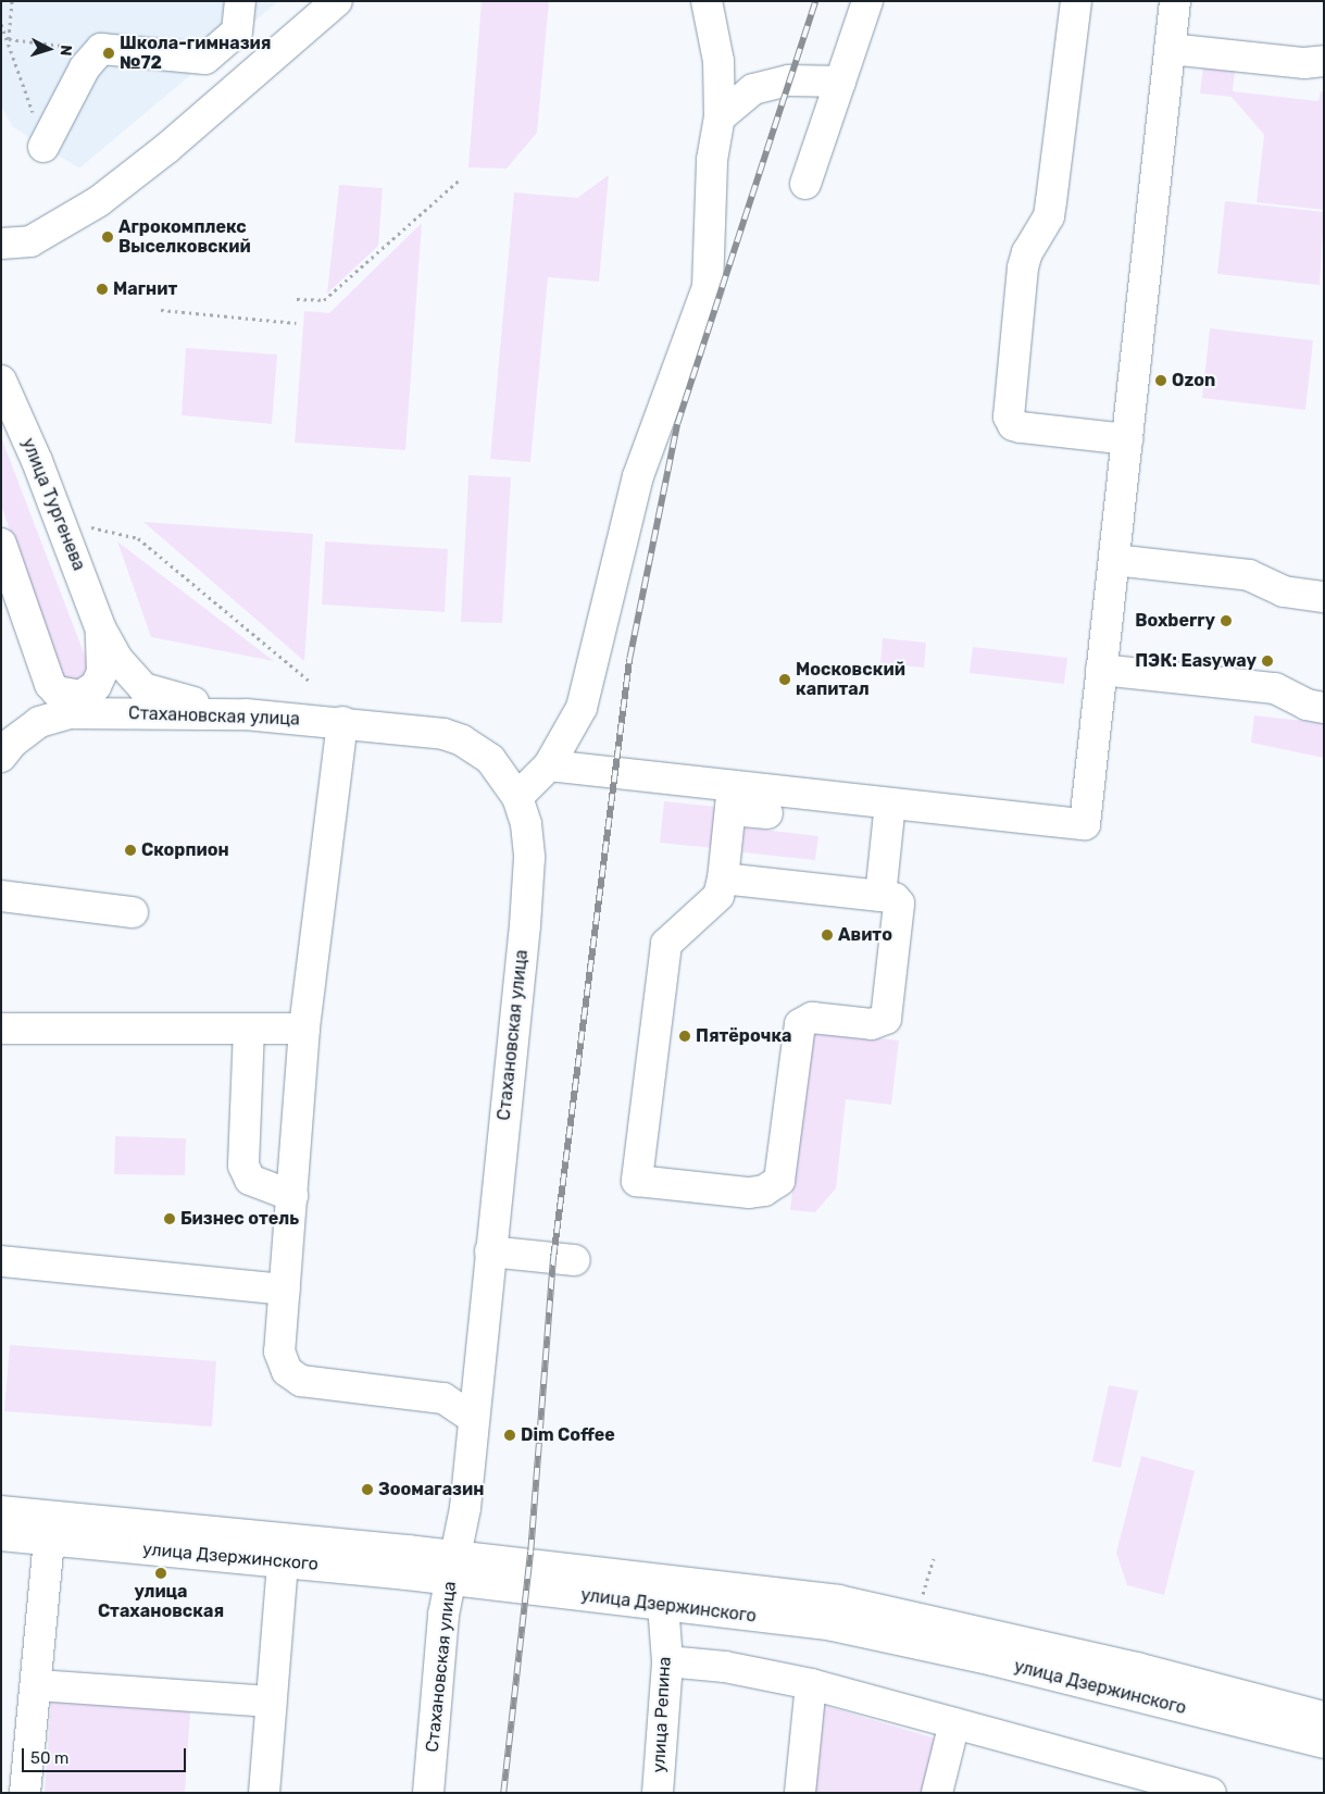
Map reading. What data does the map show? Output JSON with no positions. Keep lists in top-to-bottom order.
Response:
{
  "streets": {
    "main road": [
      "улица Тургенева",
      "Стахановская улица",
      "улица Дзержинского",
      "улица Репина"
    ]
  },
  "crossings": [
    ["Стахановская улица", "улица Дзержинского"],
    ["улица Дзержинского", "улица Репина"]
  ],
  "places": [
    "Школа-гимназия №72",
    "Агрокомплекс Выселковский",
    "Магнит",
    "Ozon",
    "Boxberry",
    "ПЭК: Easyway",
    "Московский капитал",
    "Скорпион",
    "Авито",
    "Пятёрочка",
    "Бизнес отель",
    "Dim Coffee",
    "Зоомагазин",
    "улица Стахановская"
  ],
  "scale_bar": "50 m",
  "north": "right"
}
